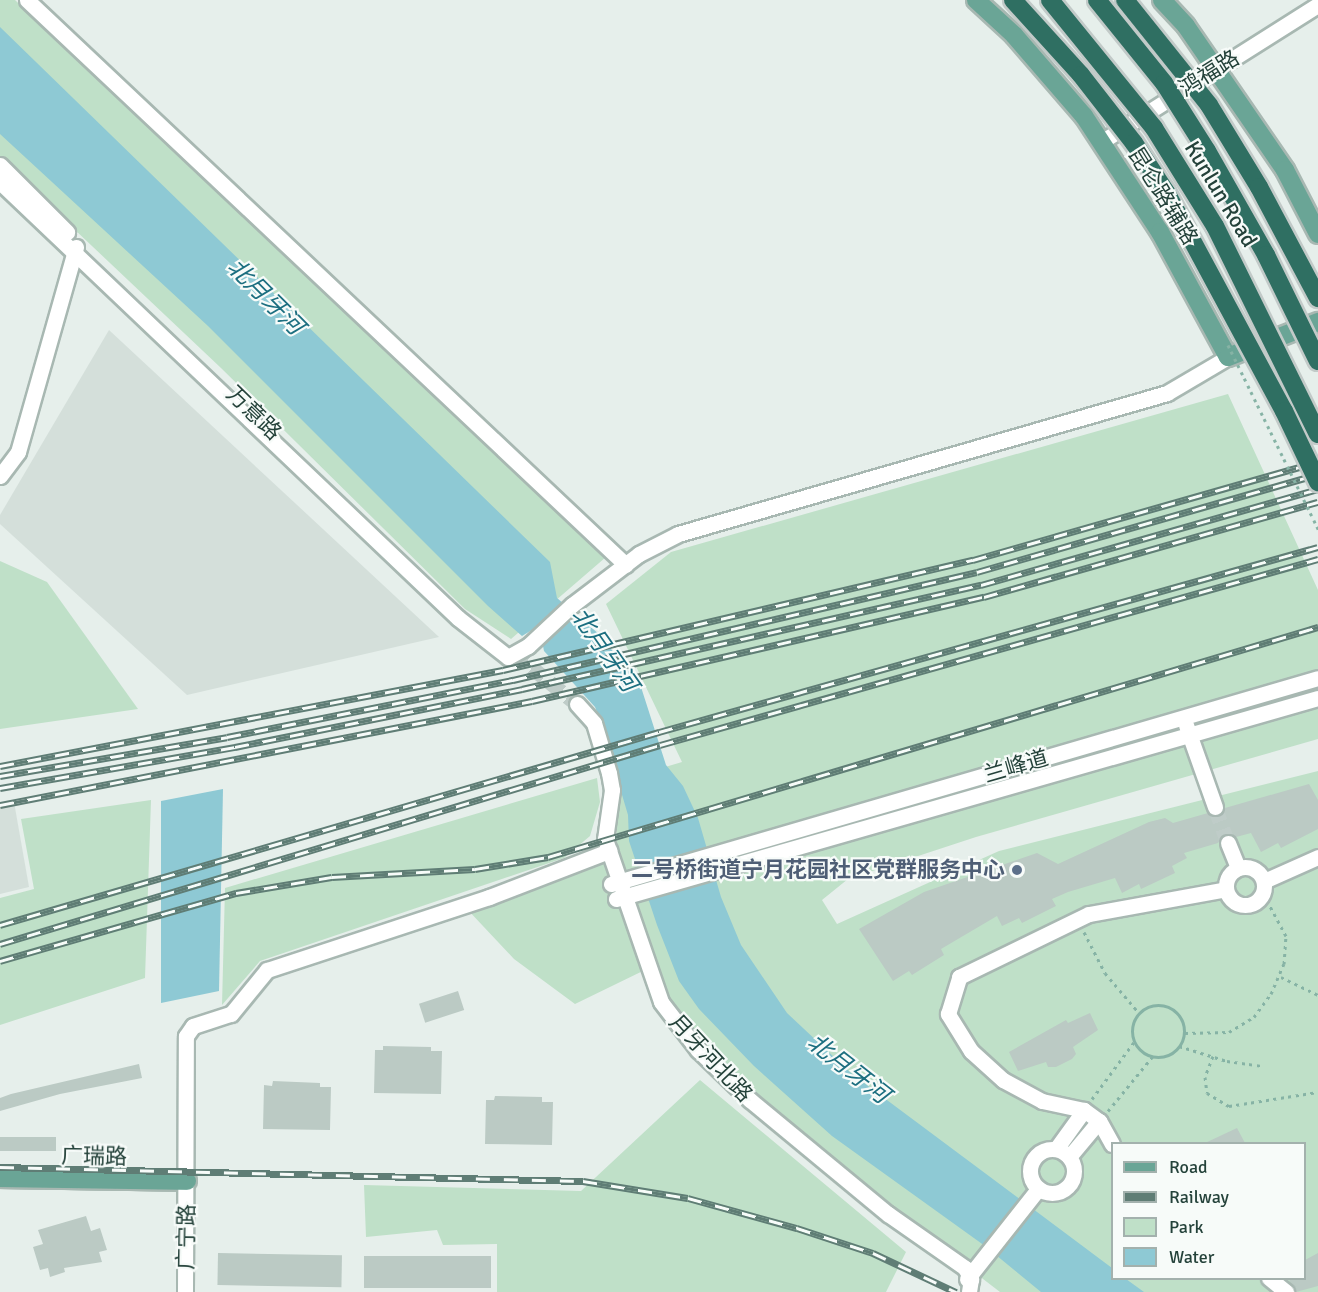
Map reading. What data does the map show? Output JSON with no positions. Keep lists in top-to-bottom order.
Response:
{
  "streets": {
    "highway": ["Kunlun Road"],
    "main road": ["昆仑路辅路", "广瑞路"],
    "street": [
      "鸿福路",
      "万意路",
      "兰峰道",
      "月牙河北路",
      "广宁路"
    ]
  },
  "crossings": [
    ["鸿福路", "昆仑路辅路"],
    ["兰峰道", "月牙河北路"],
    ["月牙河北路", "广宁路"],
    ["广瑞路", "广宁路"]
  ],
  "water": ["北月牙河"],
  "places": ["二号桥街道宁月花园社区党群服务中心"],
  "legend": [
    "Road",
    "Railway",
    "Park",
    "Water"
  ]
}
